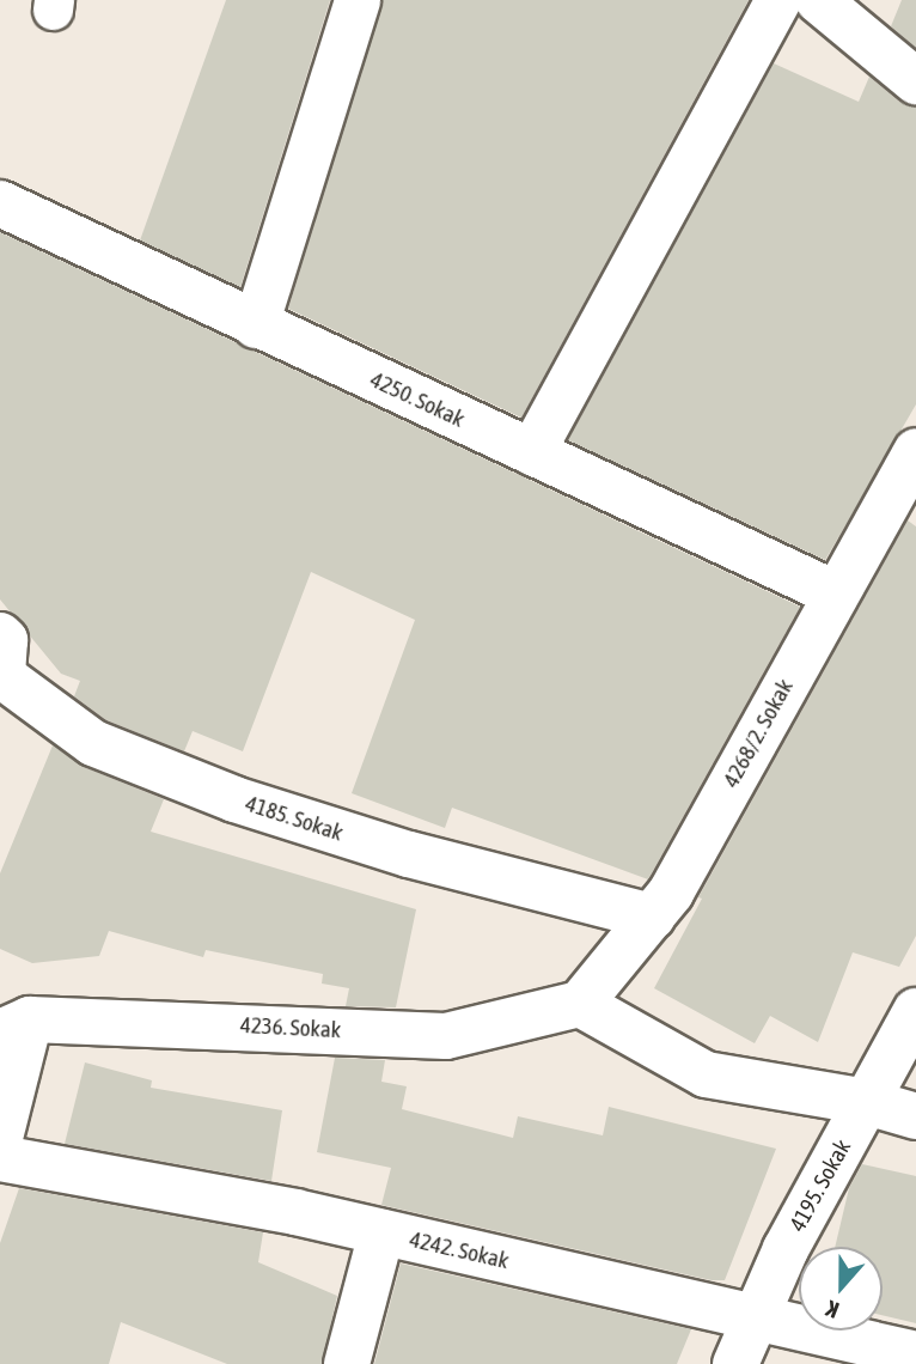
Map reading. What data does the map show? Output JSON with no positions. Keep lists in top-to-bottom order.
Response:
{
  "streets": {
    "street": [
      "4250. Sokak",
      "4268/2. Sokak",
      "4185. Sokak",
      "4236. Sokak",
      "4195. Sokak",
      "4242. Sokak"
    ]
  },
  "crossings": [
    ["4250. Sokak", "4268/2. Sokak"],
    ["4268/2. Sokak", "4185. Sokak"],
    ["4268/2. Sokak", "4236. Sokak"],
    ["4195. Sokak", "4242. Sokak"]
  ],
  "north": "bottom"
}
